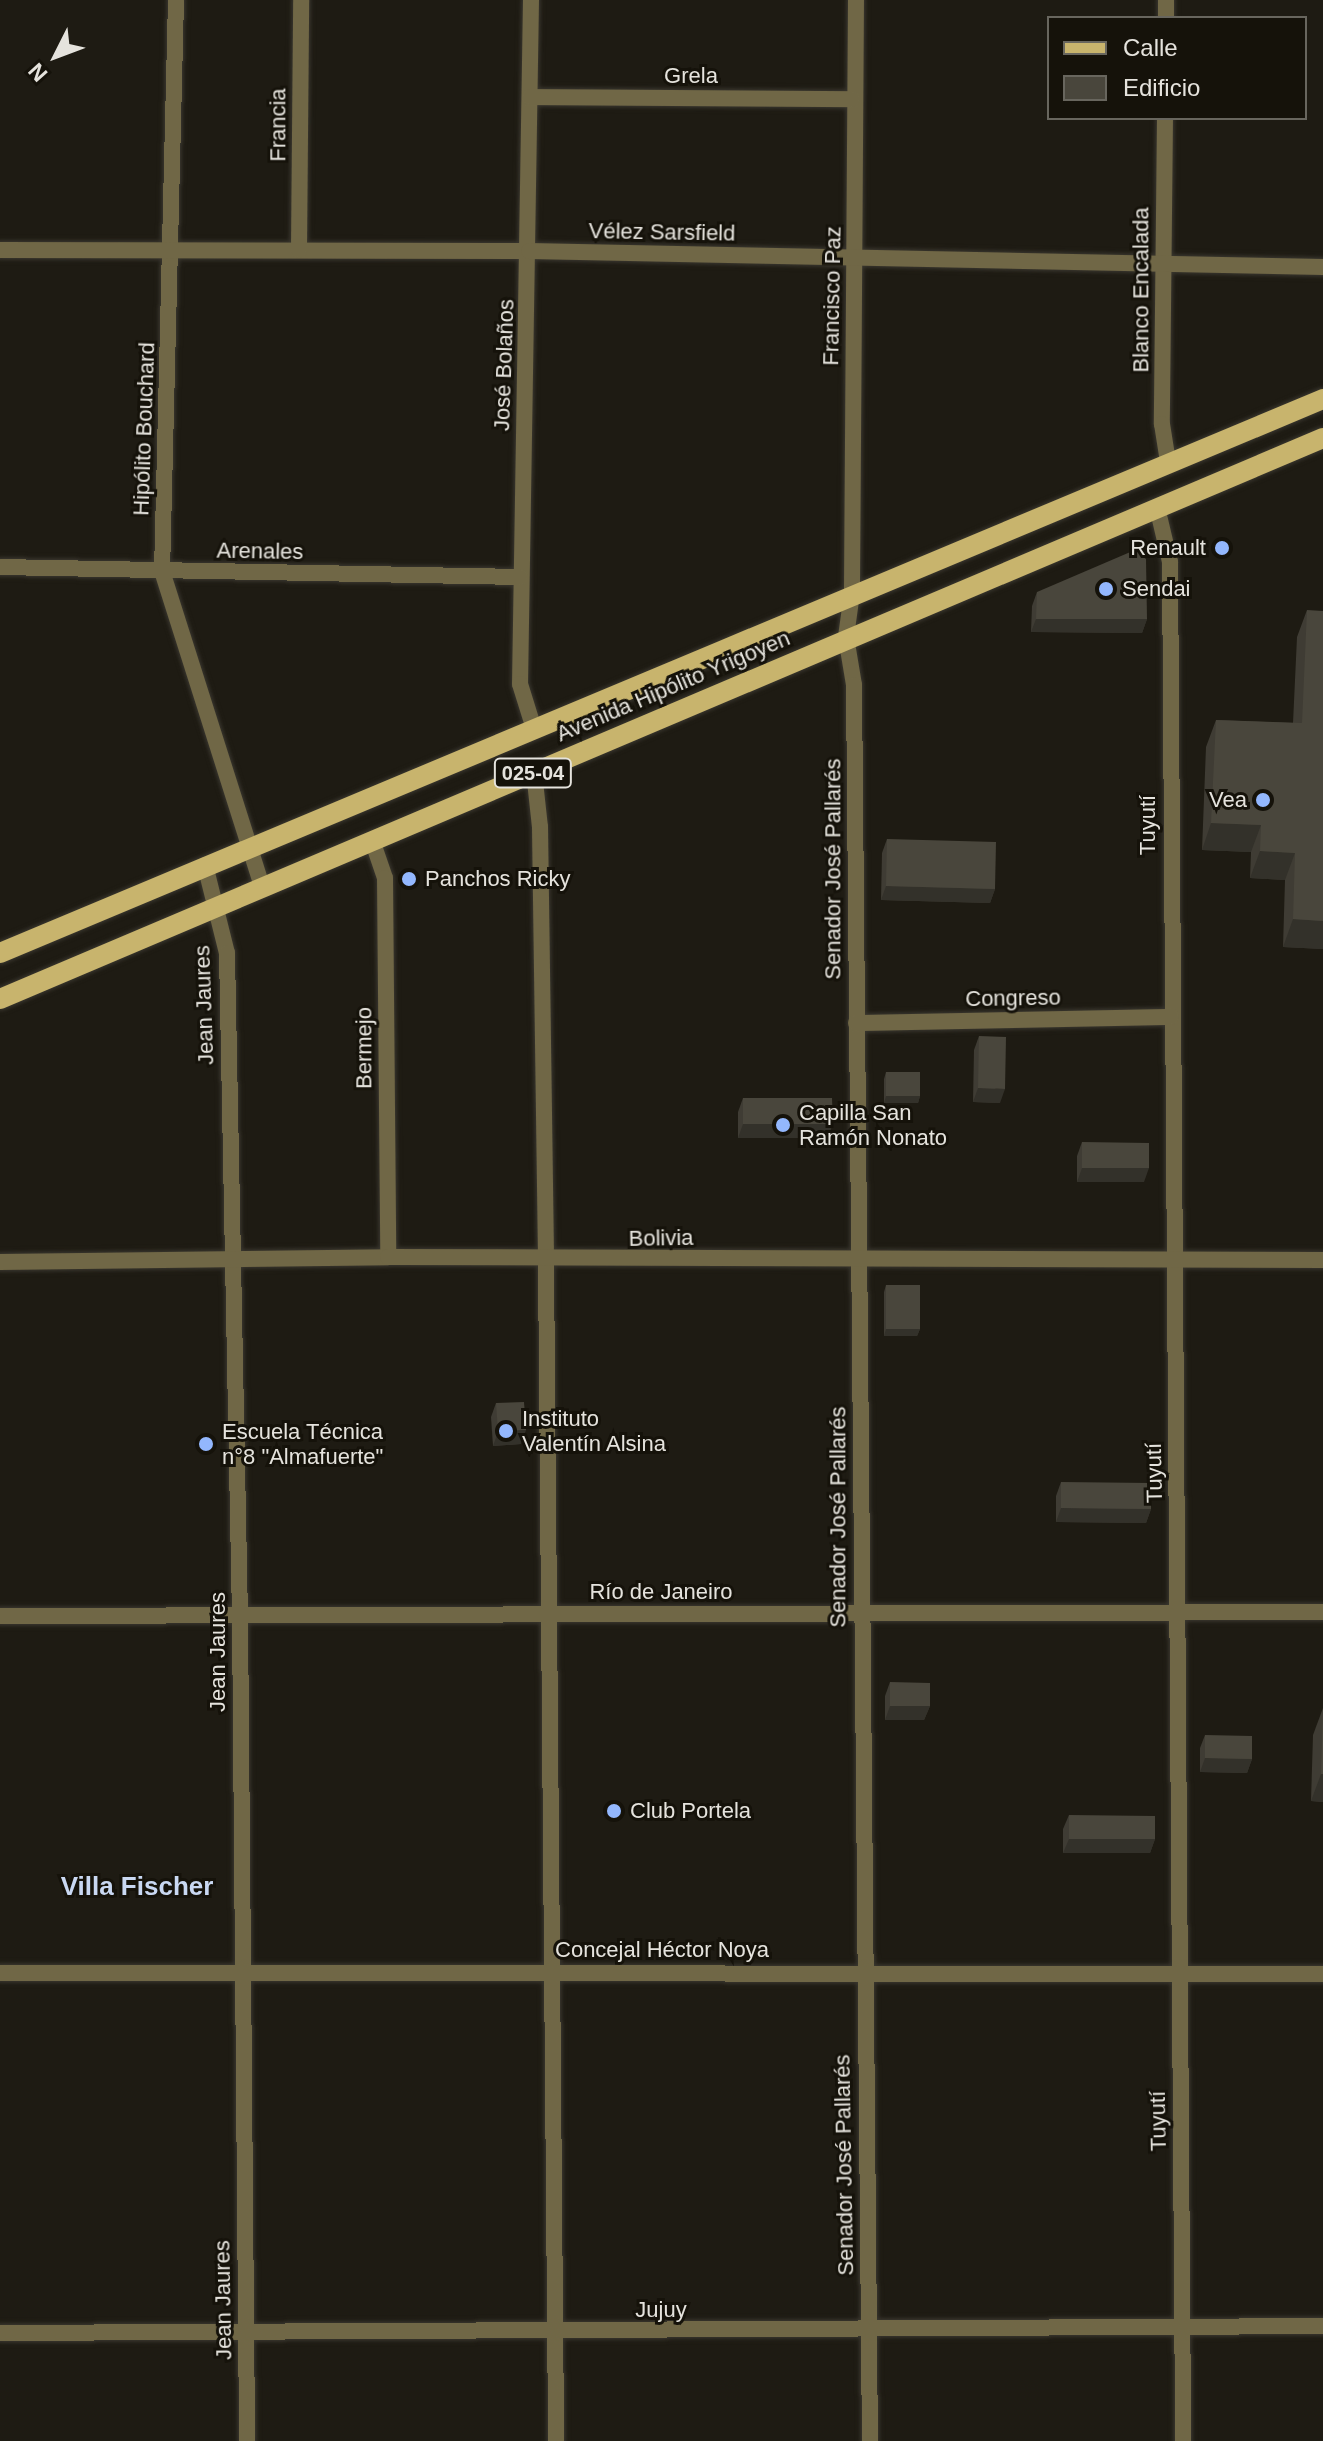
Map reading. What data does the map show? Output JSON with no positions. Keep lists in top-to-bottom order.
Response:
{
  "streets": {
    "main road": ["Avenida Hipólito Yrigoyen", "025-04"],
    "street": [
      "Grela",
      "Francia",
      "Vélez Sarsfield",
      "Blanco Encalada",
      "Francisco Paz",
      "José Bolaños",
      "Hipólito Bouchard",
      "Arenales",
      "Tuyutí",
      "Senador José Pallarés",
      "Congreso",
      "Jean Jaures",
      "Bermejo",
      "Bolivia",
      "Río de Janeiro",
      "Concejal Héctor Noya",
      "Jujuy"
    ]
  },
  "crossings": [
    ["Grela", "Francisco Paz"],
    ["Grela", "José Bolaños"],
    ["Francia", "Vélez Sarsfield"],
    ["Vélez Sarsfield", "Blanco Encalada"],
    ["Vélez Sarsfield", "Francisco Paz"],
    ["Vélez Sarsfield", "José Bolaños"],
    ["Vélez Sarsfield", "Hipólito Bouchard"],
    ["Blanco Encalada", "Avenida Hipólito Yrigoyen"],
    ["Francisco Paz", "Avenida Hipólito Yrigoyen"],
    ["Francisco Paz", "Senador José Pallarés"],
    ["José Bolaños", "Arenales"],
    ["José Bolaños", "Avenida Hipólito Yrigoyen"],
    ["Hipólito Bouchard", "Arenales"],
    ["Hipólito Bouchard", "Avenida Hipólito Yrigoyen"],
    ["Avenida Hipólito Yrigoyen", "Tuyutí"],
    ["Avenida Hipólito Yrigoyen", "Senador José Pallarés"],
    ["Avenida Hipólito Yrigoyen", "Jean Jaures"],
    ["Avenida Hipólito Yrigoyen", "Bermejo"],
    ["Tuyutí", "Congreso"],
    ["Tuyutí", "Bolivia"],
    ["Tuyutí", "Río de Janeiro"],
    ["Tuyutí", "Concejal Héctor Noya"],
    ["Tuyutí", "Jujuy"],
    ["Senador José Pallarés", "Congreso"],
    ["Senador José Pallarés", "Bolivia"],
    ["Senador José Pallarés", "Río de Janeiro"],
    ["Senador José Pallarés", "Concejal Héctor Noya"],
    ["Senador José Pallarés", "Jujuy"],
    ["Jean Jaures", "Bolivia"],
    ["Jean Jaures", "Río de Janeiro"],
    ["Jean Jaures", "Concejal Héctor Noya"],
    ["Jean Jaures", "Jujuy"],
    ["Bermejo", "Bolivia"]
  ],
  "districts": ["Villa Fischer"],
  "places": [
    "Renault",
    "Sendai",
    "Vea",
    "Panchos Ricky",
    "Capilla San Ramón Nonato",
    "Instituto Valentín Alsina",
    "Escuela Técnica n°8 \"Almafuerte\"",
    "Club Portela"
  ],
  "legend": ["Calle", "Edificio"],
  "north": "bottom left"
}
